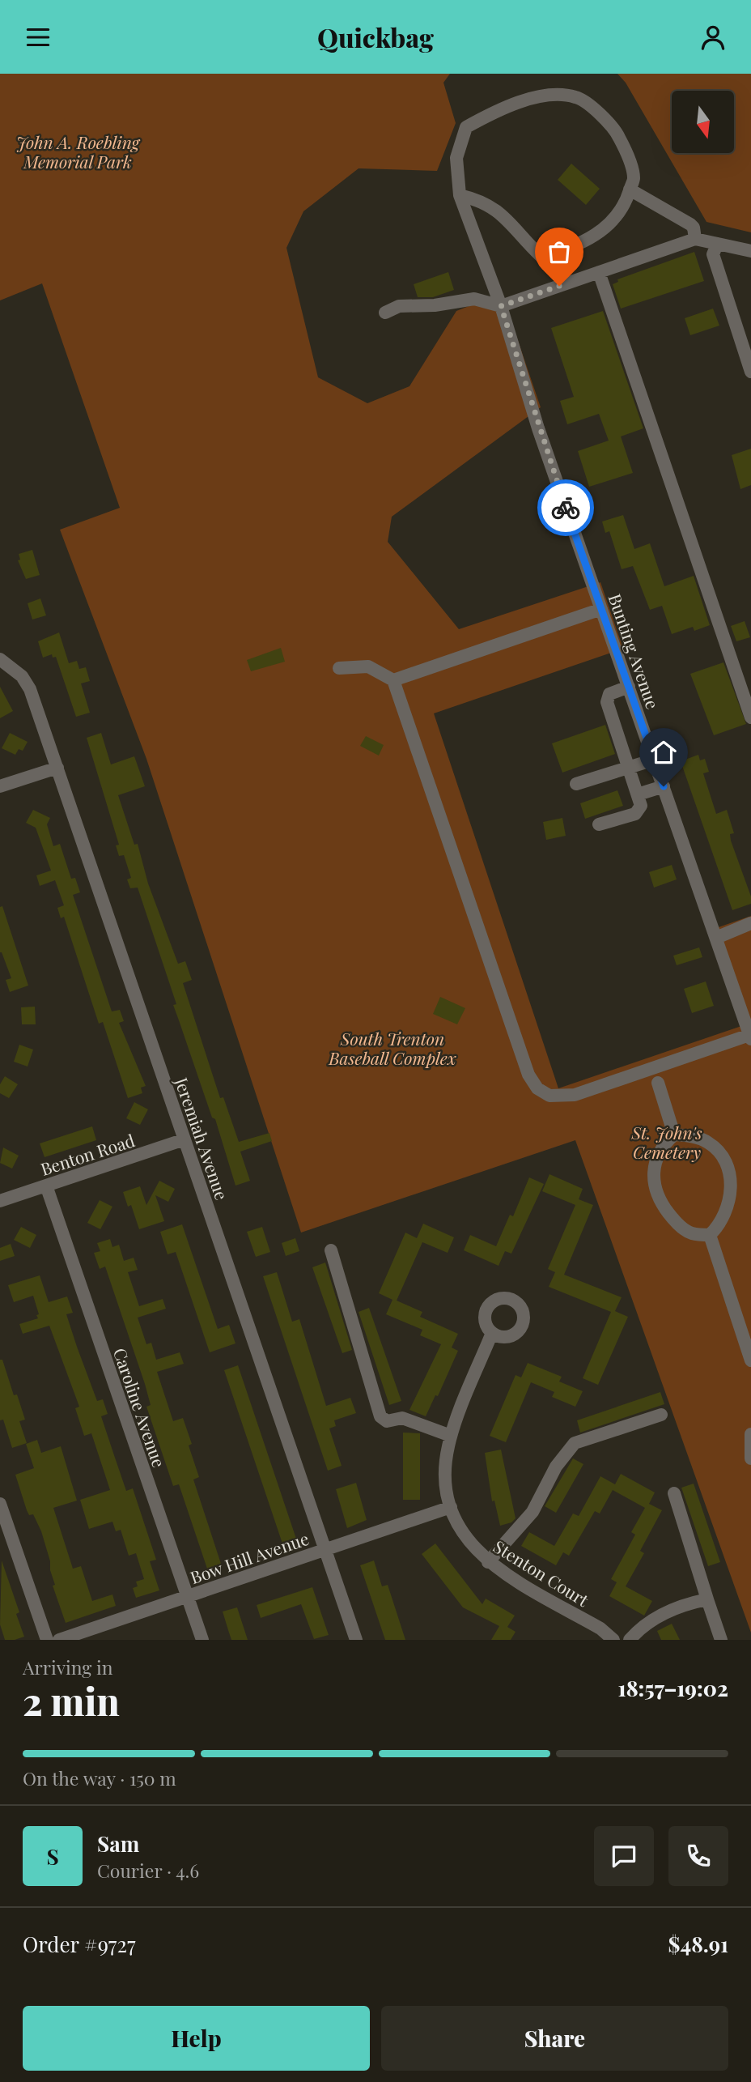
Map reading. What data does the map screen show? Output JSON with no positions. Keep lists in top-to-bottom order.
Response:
{
  "streets": {
    "street": [
      "Bunting Avenue",
      "Jeremiah Avenue",
      "Benton Road",
      "Caroline Avenue",
      "Bow Hill Avenue",
      "Stenton Court"
    ]
  },
  "crossings": [
    ["Jeremiah Avenue", "Benton Road"],
    ["Jeremiah Avenue", "Bow Hill Avenue"],
    ["Benton Road", "Caroline Avenue"],
    ["Caroline Avenue", "Bow Hill Avenue"],
    ["Bow Hill Avenue", "Stenton Court"]
  ],
  "parks": ["John A. Roebling Memorial Park", "South Trenton Baseball Complex", "St. John's Cemetery"],
  "north": "bottom",
  "page": {
    "header": "Quickbag",
    "heading": ["2 min", "Arriving in", "18:57–19:02"],
    "panel": [
      "Sam",
      "Courier · 4.6",
      "Order #9727",
      "$48.91"
    ],
    "bar": "On the way · 150 m",
    "round": "S",
    "buttons": ["Help", "Share"]
  }
}
